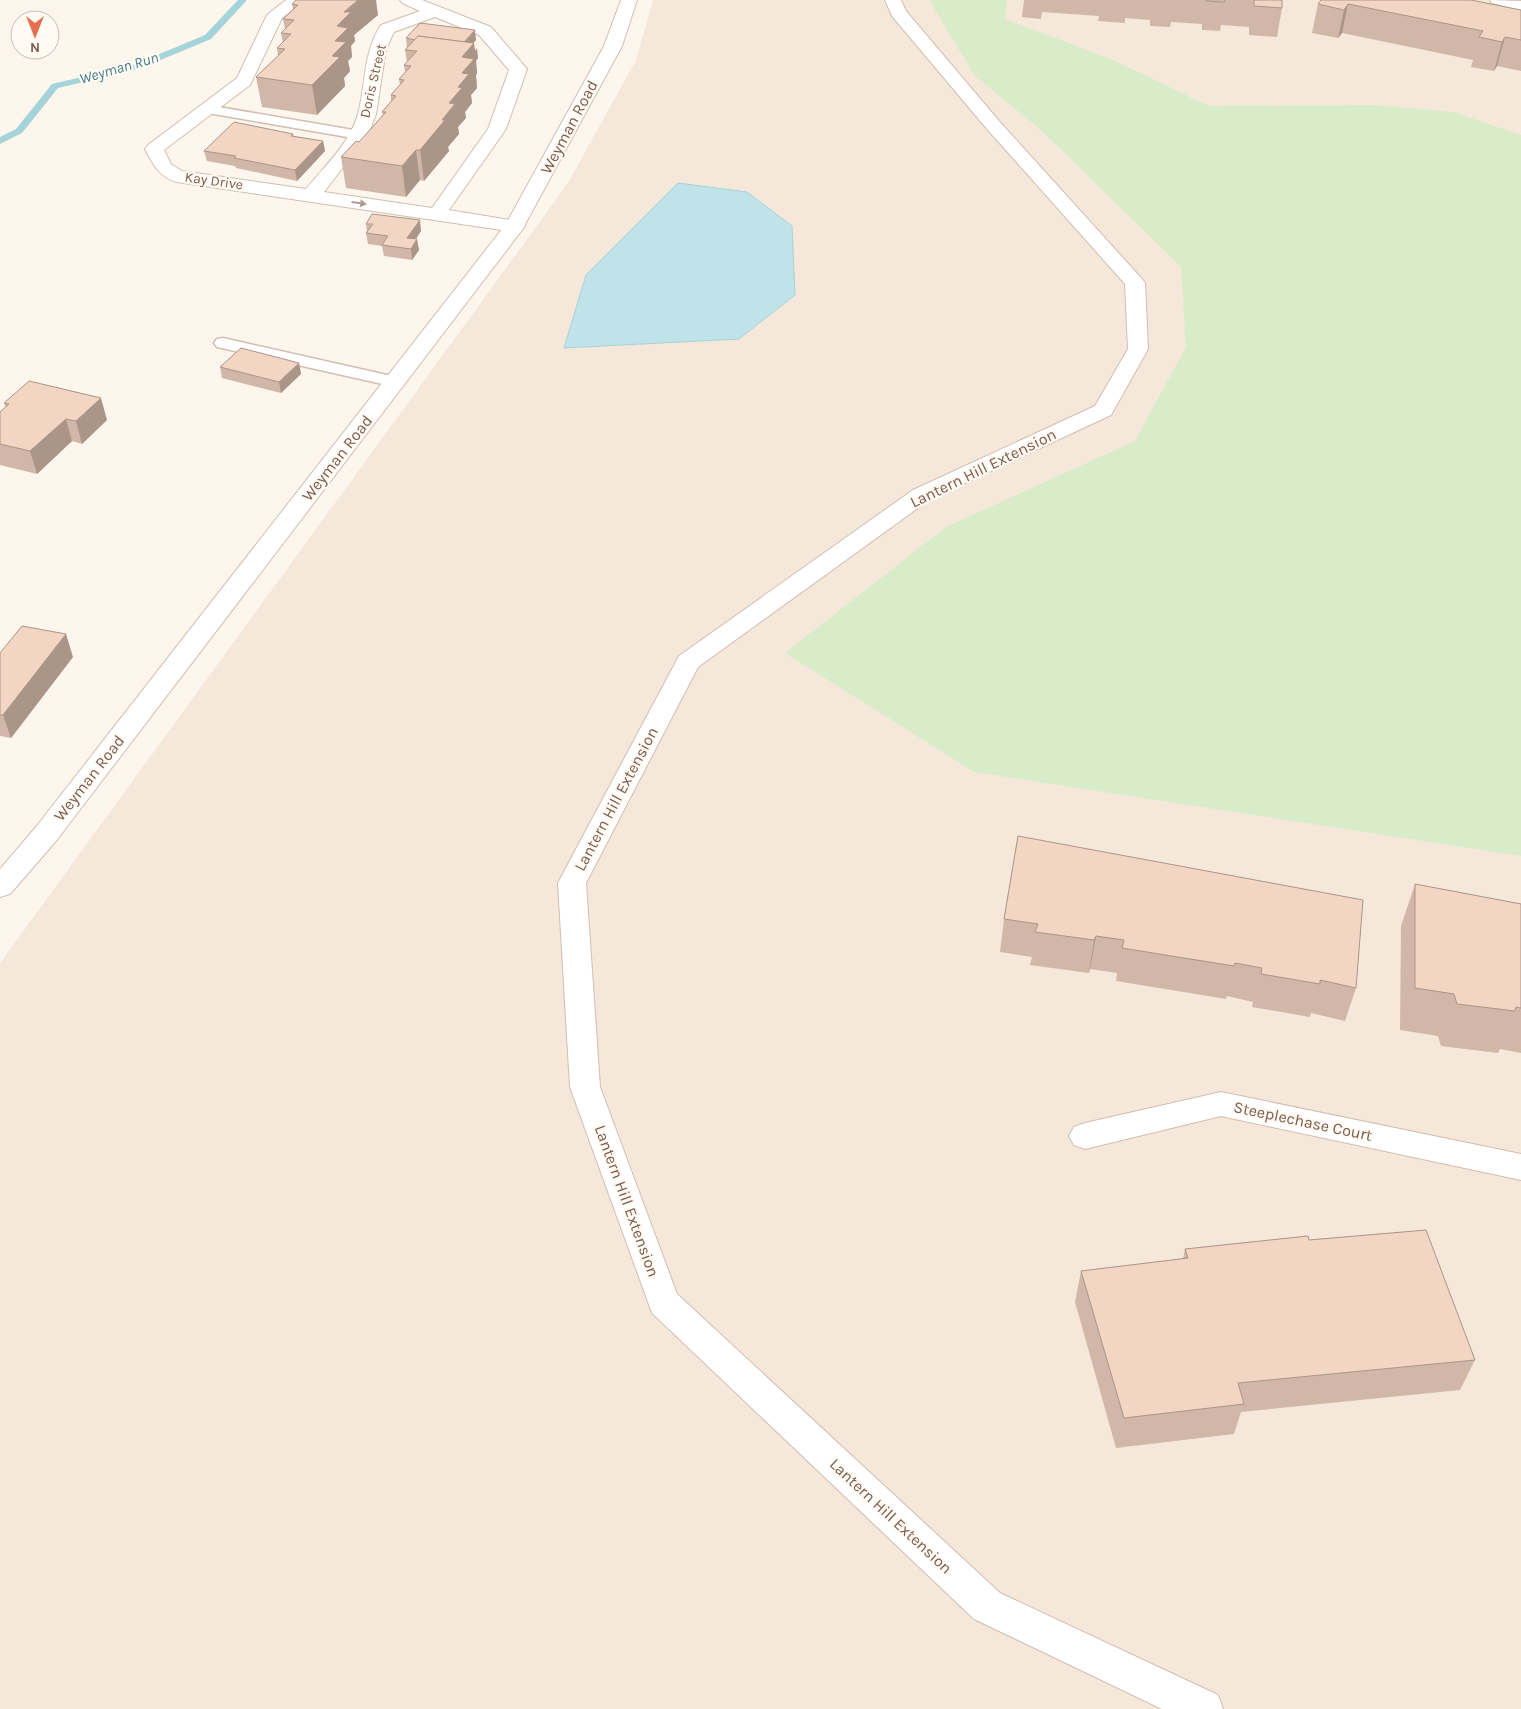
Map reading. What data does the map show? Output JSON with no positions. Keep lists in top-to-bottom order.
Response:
{
  "streets": {
    "street": [
      "Doris Street",
      "Weyman Road",
      "Kay Drive",
      "Lantern Hill Extension",
      "Steeplechase Court"
    ]
  },
  "crossings": [
    ["Doris Street", "Kay Drive"],
    ["Weyman Road", "Kay Drive"]
  ],
  "water": ["Weyman Run"],
  "north": "bottom"
}
